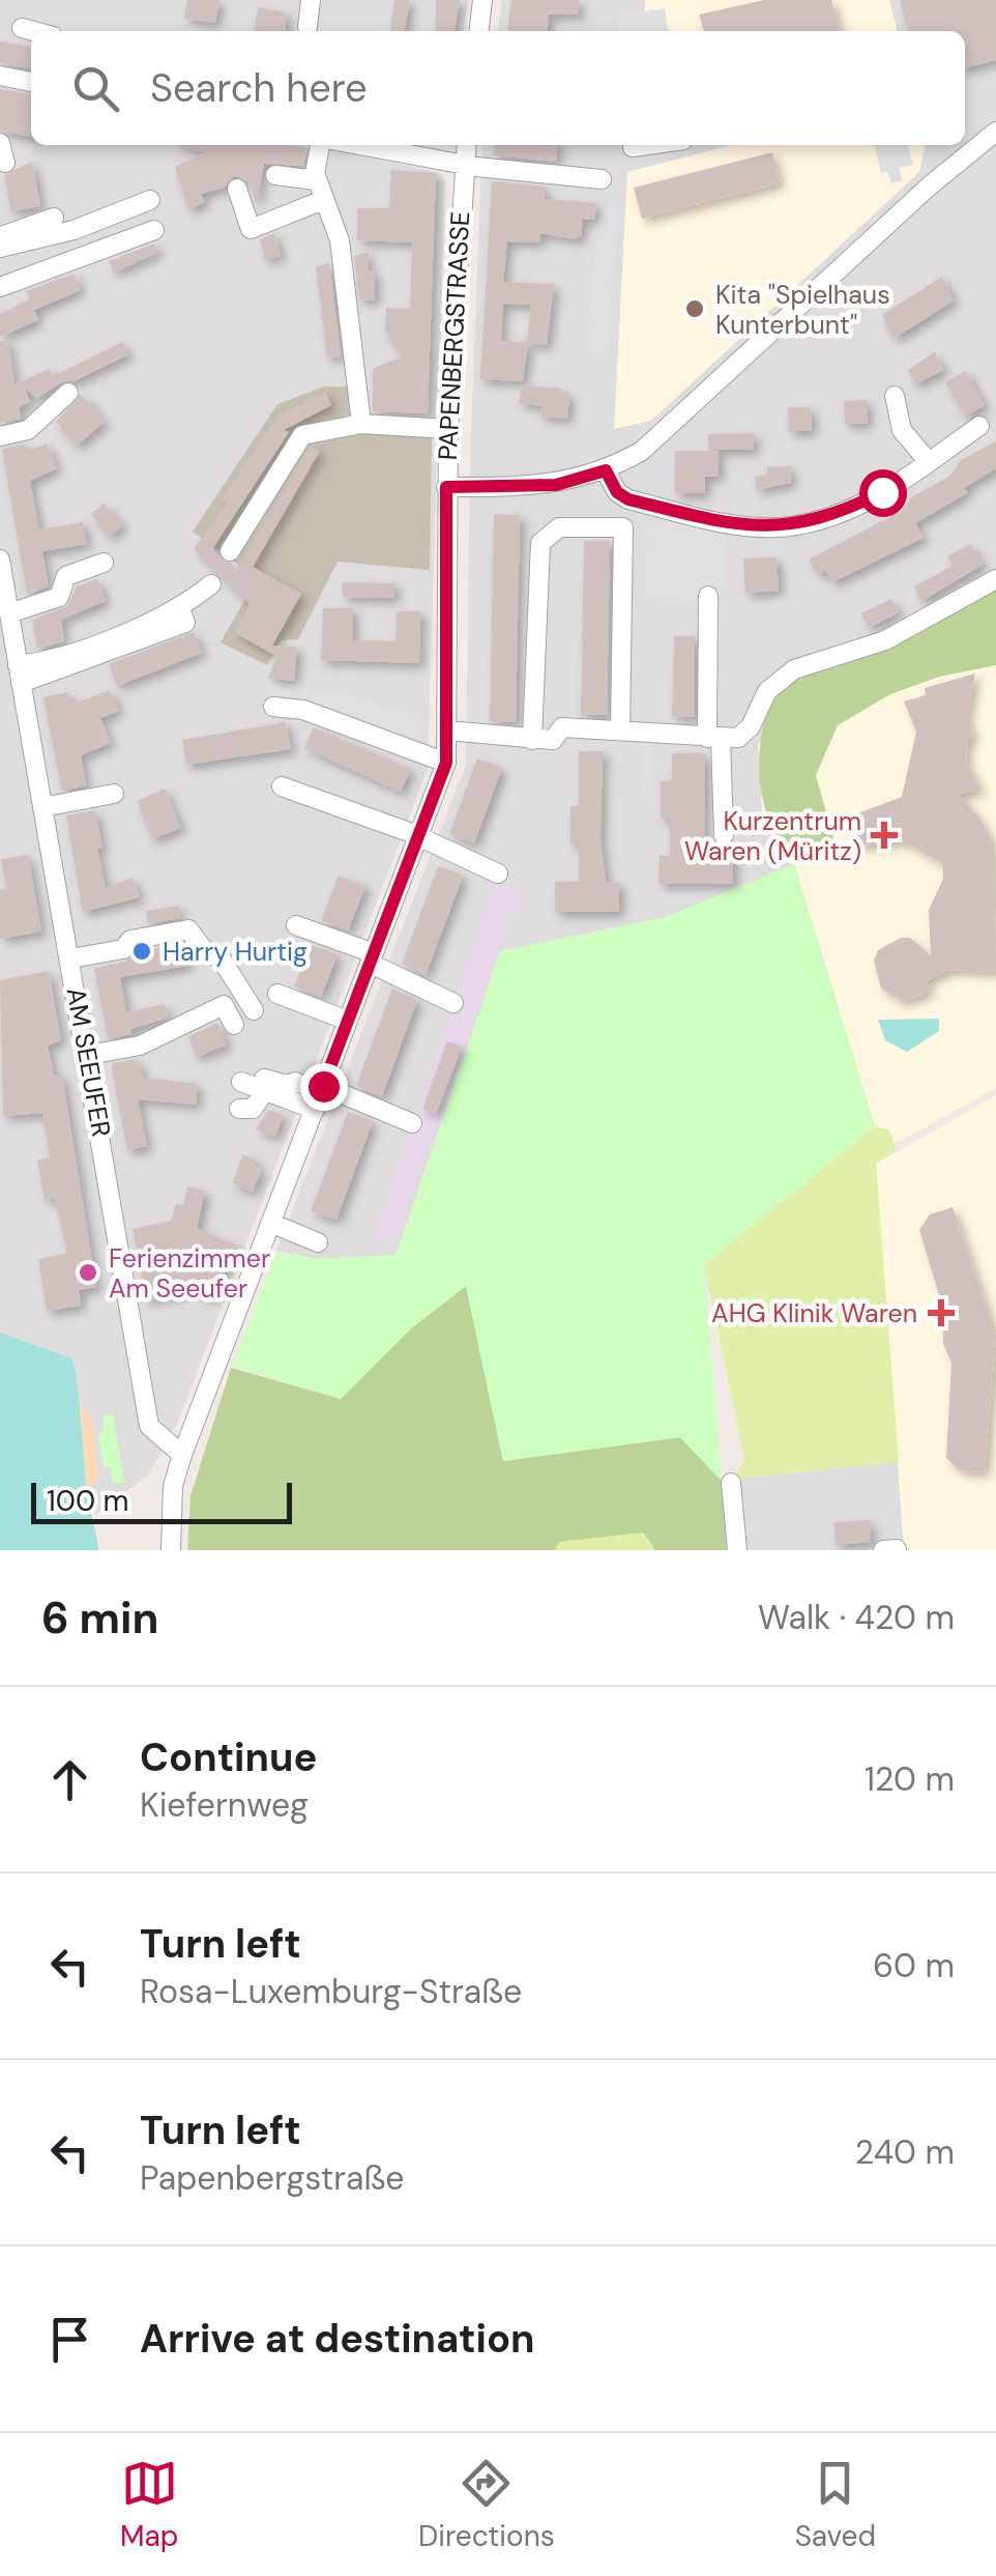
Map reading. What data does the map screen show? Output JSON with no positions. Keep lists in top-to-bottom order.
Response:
{
  "streets": {
    "street": ["PAPENBERGSTRASSE", "AM SEEUFER"]
  },
  "crossings": [
    ["PAPENBERGSTRASSE", "AM SEEUFER"]
  ],
  "places": {
    "other": ["Kita \"Spielhaus Kunterbunt\"", "Harry Hurtig", "Ferienzimmer Am Seeufer"],
    "health": ["Kurzentrum Waren (Müritz)", "AHG Klinik Waren"]
  },
  "scale_bar": "100 m",
  "page": {
    "search": "Search here",
    "scale": "100 m",
    "heading": ["6 min", "Walk · 420 m"],
    "list": [
      ["Continue", "Kiefernweg", "120 m"],
      ["Turn left", "Rosa-Luxemburg-Straße", "60 m"],
      ["Turn left", "Papenbergstraße", "240 m"],
      "Arrive at destination"
    ],
    "nav": ["Map", "Directions", "Saved"]
  }
}
